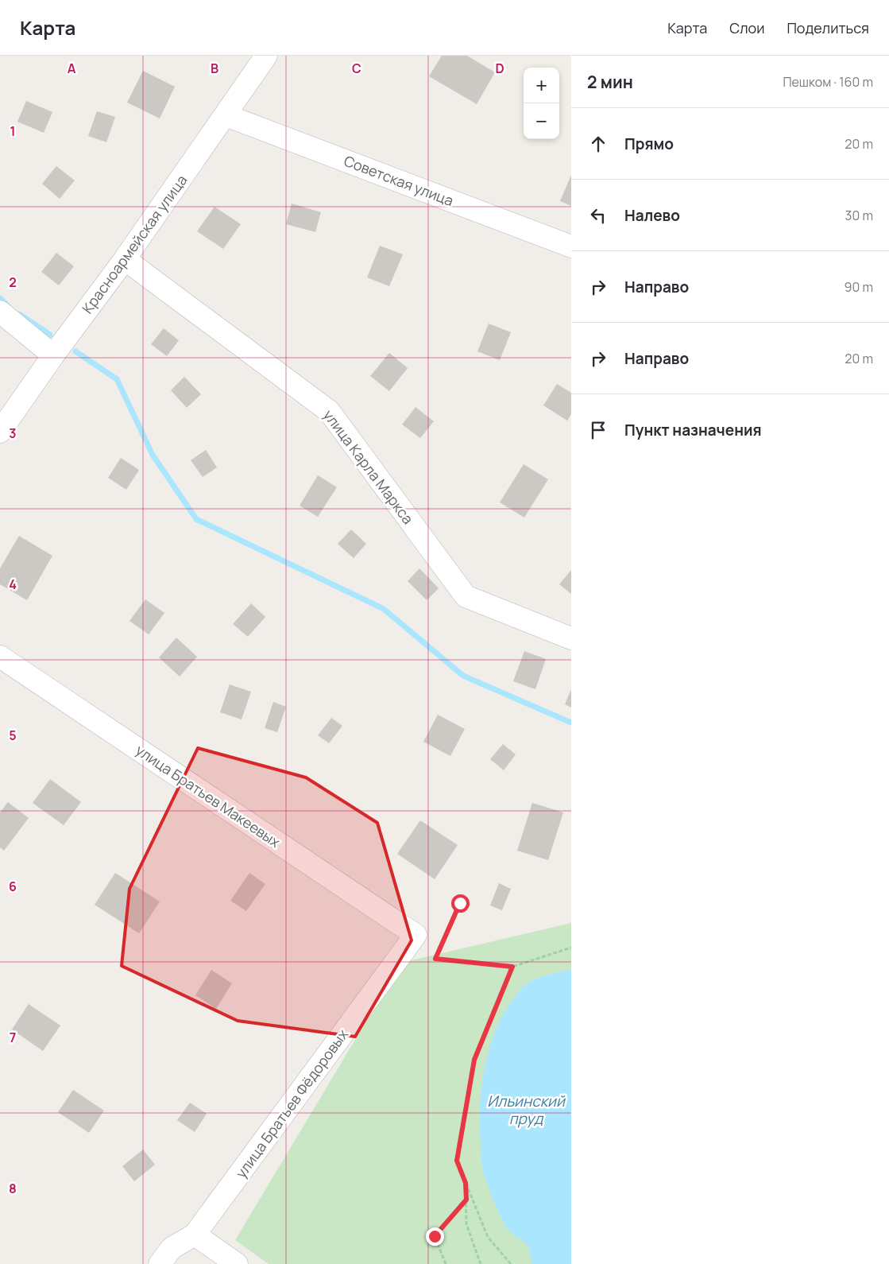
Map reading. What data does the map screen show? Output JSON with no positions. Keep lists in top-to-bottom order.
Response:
{
  "streets": {
    "street": [
      "Советская улица",
      "Красноармейская улица",
      "улица Карла Маркса",
      "улица Братьев Макеевых",
      "улица Братьев Фёдоровых"
    ]
  },
  "crossings": [
    ["Советская улица", "Красноармейская улица"],
    ["Красноармейская улица", "улица Карла Маркса"],
    ["улица Братьев Макеевых", "улица Братьев Фёдоровых"]
  ],
  "water": ["Ильинский пруд"],
  "page": {
    "header": "Карта",
    "nav": ["Карта", "Слои", "Поделиться"],
    "heading": ["2 мин", "Пешком · 160 m"],
    "map_buttons": ["+", "−"],
    "list": [
      ["Прямо", "20 m"],
      ["Налево", "30 m"],
      ["Направо", "90 m"],
      ["Направо", "20 m"],
      "Пункт назначения"
    ]
  },
  "grid": {
    "columns": [
      "A",
      "B",
      "C",
      "D"
    ],
    "rows": [
      "1",
      "2",
      "3",
      "4",
      "5",
      "6",
      "7",
      "8"
    ]
  }
}
